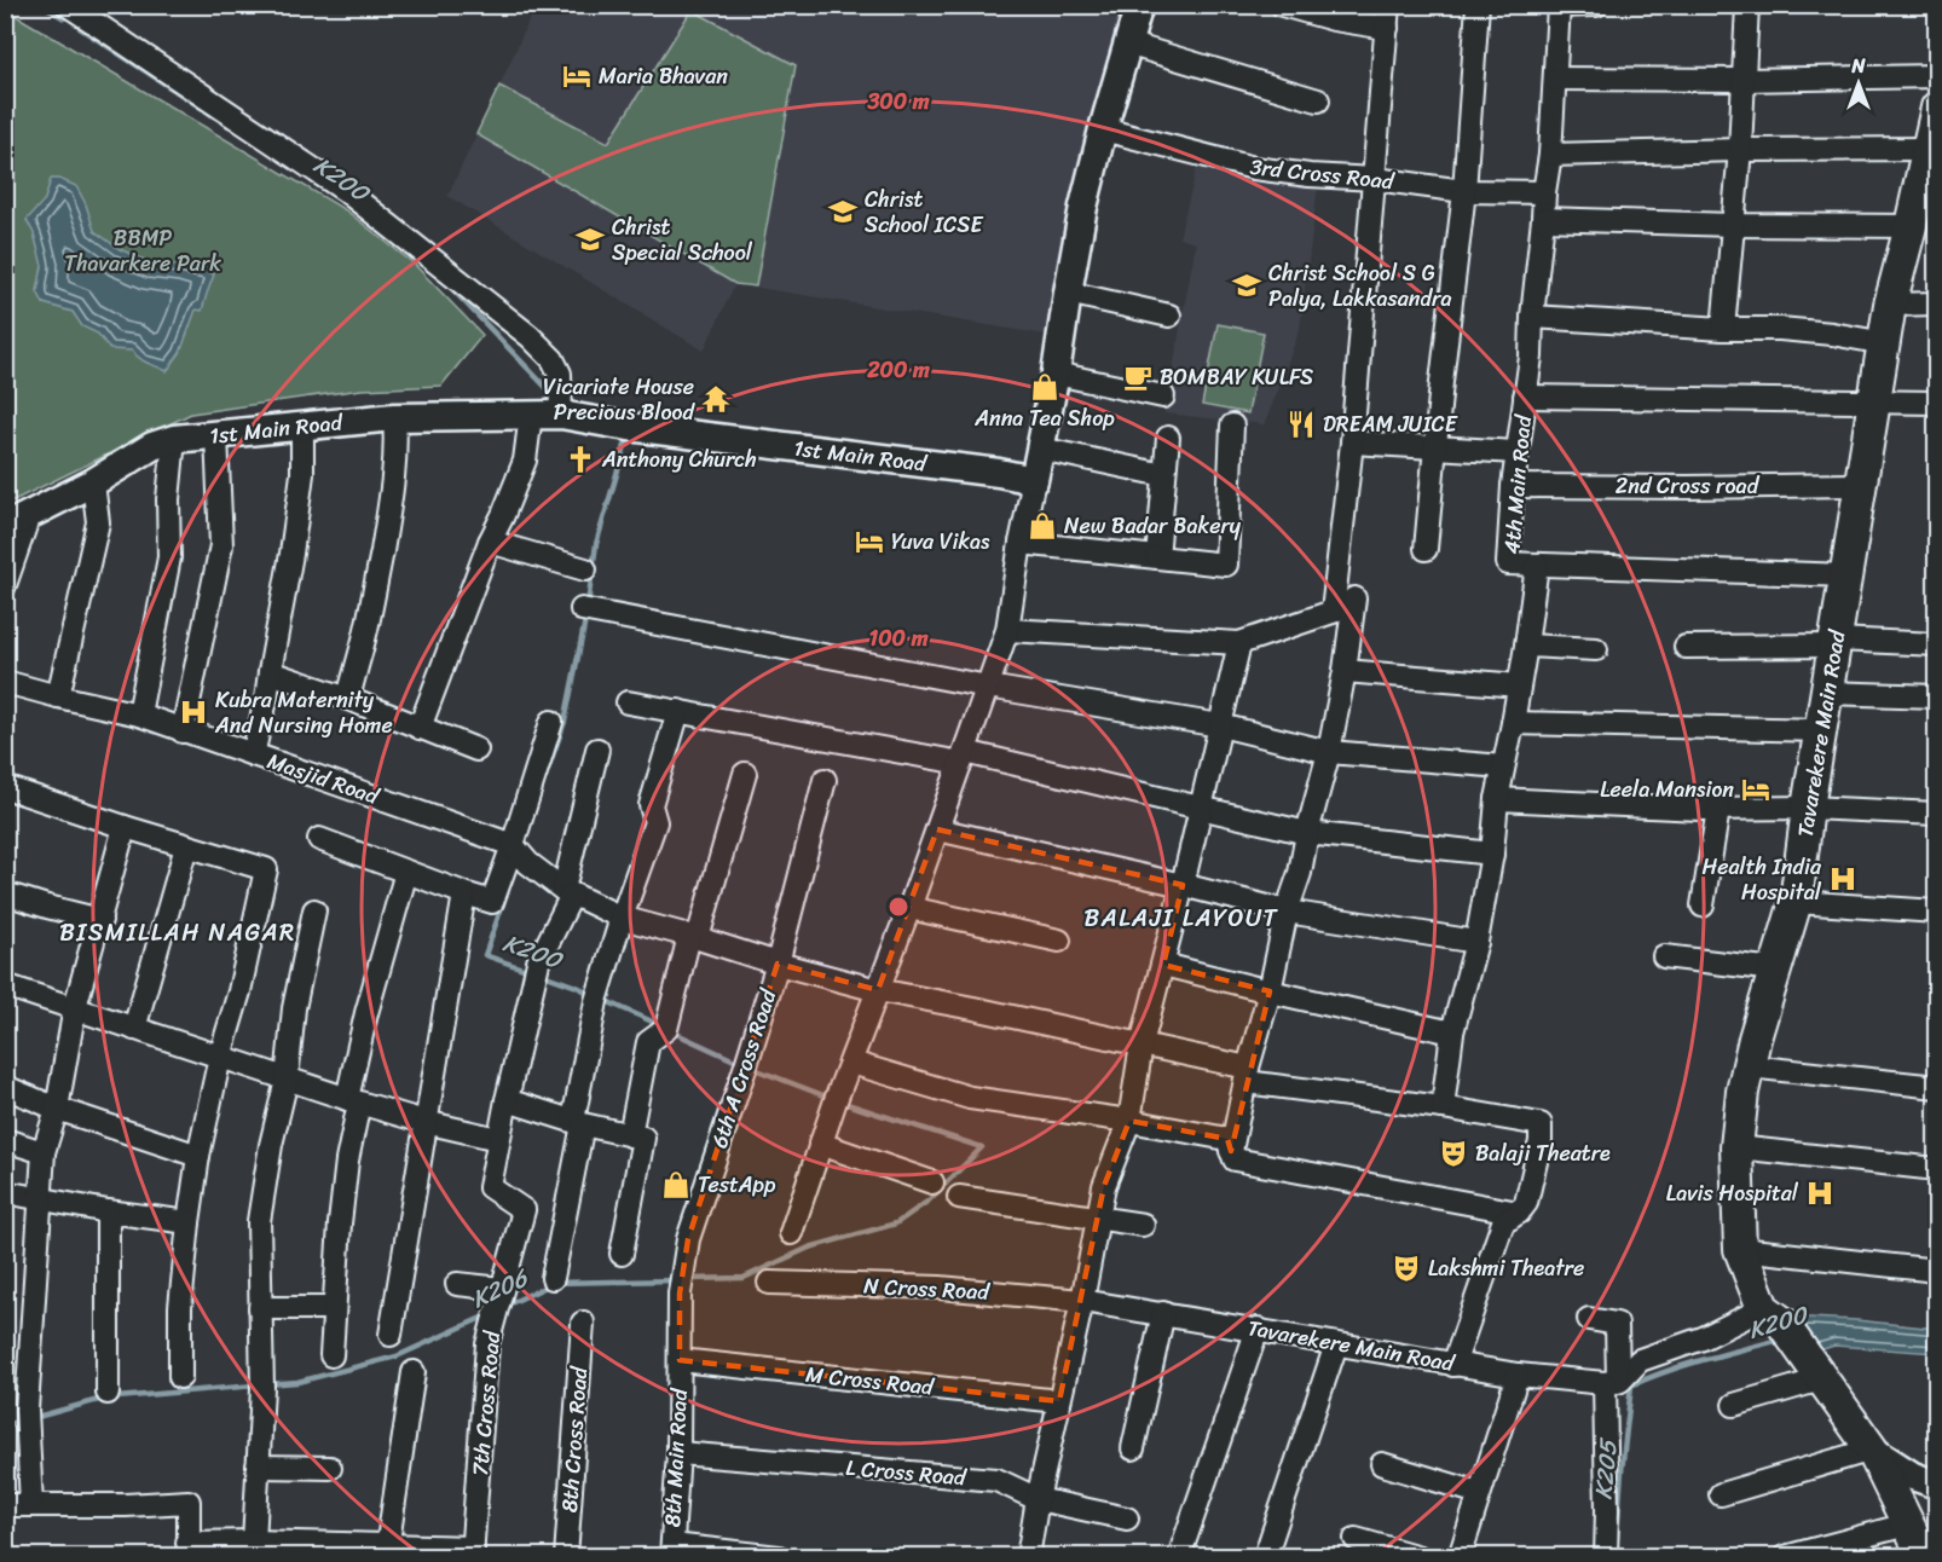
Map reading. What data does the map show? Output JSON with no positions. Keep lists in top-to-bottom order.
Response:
{
  "streets": {
    "main road": ["Tavarekere Main Road"],
    "street": [
      "3rd Cross Road",
      "1st Main Road",
      "4th Main Road",
      "2nd Cross road",
      "Masjid Road",
      "6th A Cross Road",
      "N Cross Road",
      "M Cross Road",
      "7th Cross Road",
      "8th Cross Road",
      "8th Main Road",
      "L Cross Road"
    ]
  },
  "crossings": [
    ["3rd Cross Road", "4th Main Road"],
    ["4th Main Road", "2nd Cross road"],
    ["2nd Cross road", "Tavarekere Main Road"],
    ["Tavarekere Main Road", "N Cross Road"],
    ["6th A Cross Road", "M Cross Road"],
    ["6th A Cross Road", "8th Main Road"],
    ["M Cross Road", "8th Main Road"],
    ["8th Main Road", "L Cross Road"]
  ],
  "districts": ["BALAJI LAYOUT", "BISMILLAH NAGAR"],
  "water": ["K200", "K206", "K205"],
  "parks": ["BBMP Thavarkere Park"],
  "places": {
    "hotel": ["Maria Bhavan", "Yuva Vikas", "Leela Mansion"],
    "school or university": ["Christ School ICSE", "Christ Special School", "Christ School S G Palya, Lakkasandra"],
    "cafe": ["BOMBAY KULFS"],
    "shop": ["Anna Tea Shop", "New Badar Bakery", "TestApp"],
    "temple": ["Vicariate House Precious Blood"],
    "restaurant": ["DREAM JUICE"],
    "church": ["Anthony Church"],
    "hospital": ["Kubra Maternity And Nursing Home", "Health India Hospital", "Lavis Hospital"],
    "theatre": ["Balaji Theatre", "Lakshmi Theatre"]
  },
  "north": "top",
  "rings": ["300 m", "200 m", "100 m"]
}
